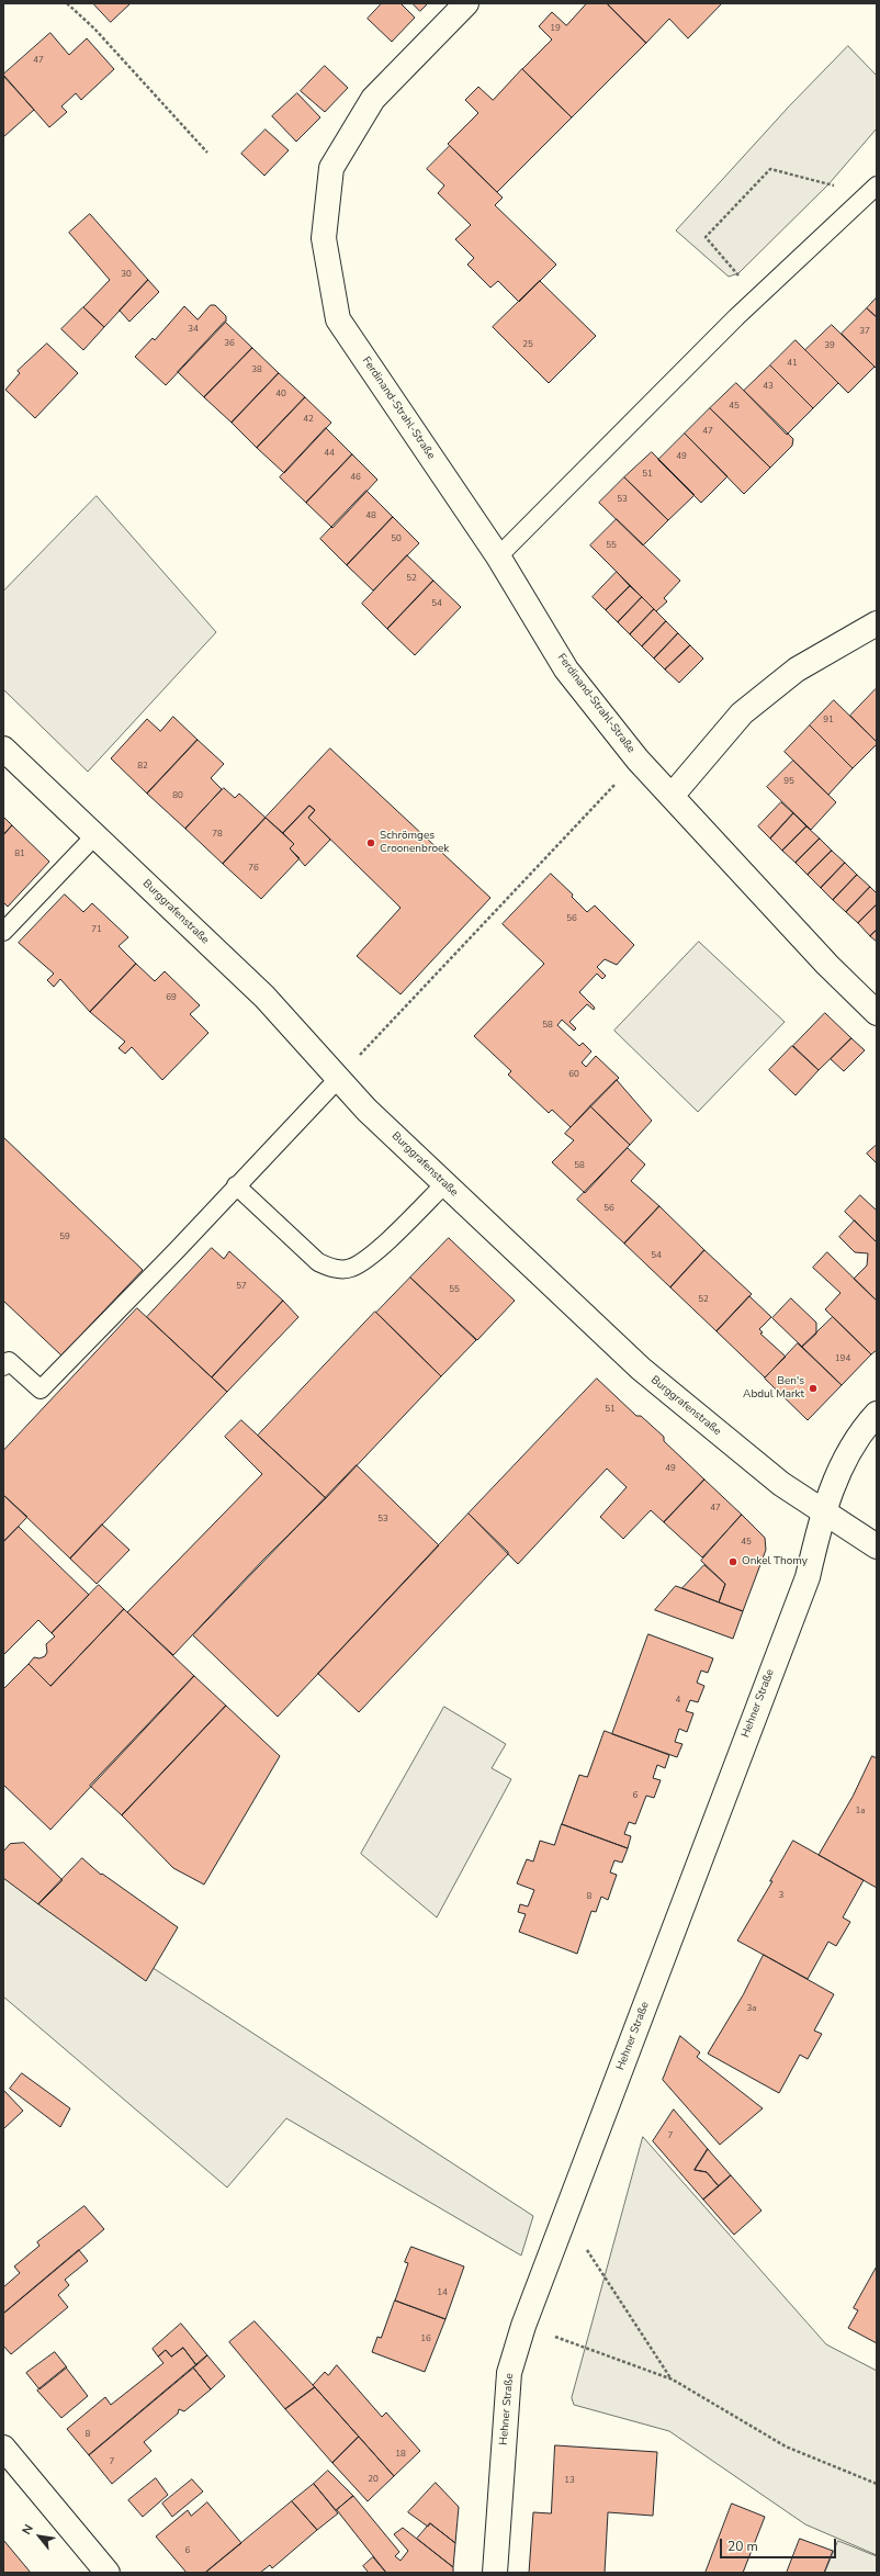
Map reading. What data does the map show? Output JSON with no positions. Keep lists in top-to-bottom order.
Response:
{
  "streets": {
    "street": ["Ferdinand-Strahl-Straße", "Burggrafenstraße", "Hehner Straße"]
  },
  "crossings": [
    ["Burggrafenstraße", "Hehner Straße"]
  ],
  "places": ["Schrömges Croonenbroek", "Ben's Abdul Markt", "Onkel Thomy"],
  "house_numbers": [
    "19",
    "47",
    "30",
    "34",
    "37",
    "36",
    "25",
    "39",
    "41",
    "38",
    "43",
    "40",
    "45",
    "42",
    "47",
    "44",
    "49",
    "51",
    "46",
    "53",
    "48",
    "50",
    "55",
    "52",
    "54",
    "91",
    "82",
    "95",
    "80",
    "78",
    "81",
    "76",
    "56",
    "71",
    "69",
    "58",
    "60",
    "58",
    "56",
    "59",
    "54",
    "57",
    "55",
    "52",
    "194",
    "51",
    "49",
    "47",
    "53",
    "45",
    "4",
    "6",
    "1a",
    "3",
    "8",
    "3a",
    "7",
    "14",
    "16",
    "8",
    "18",
    "7",
    "20",
    "13",
    "6"
  ],
  "scale_bar": "20 m",
  "north": "top left"
}
